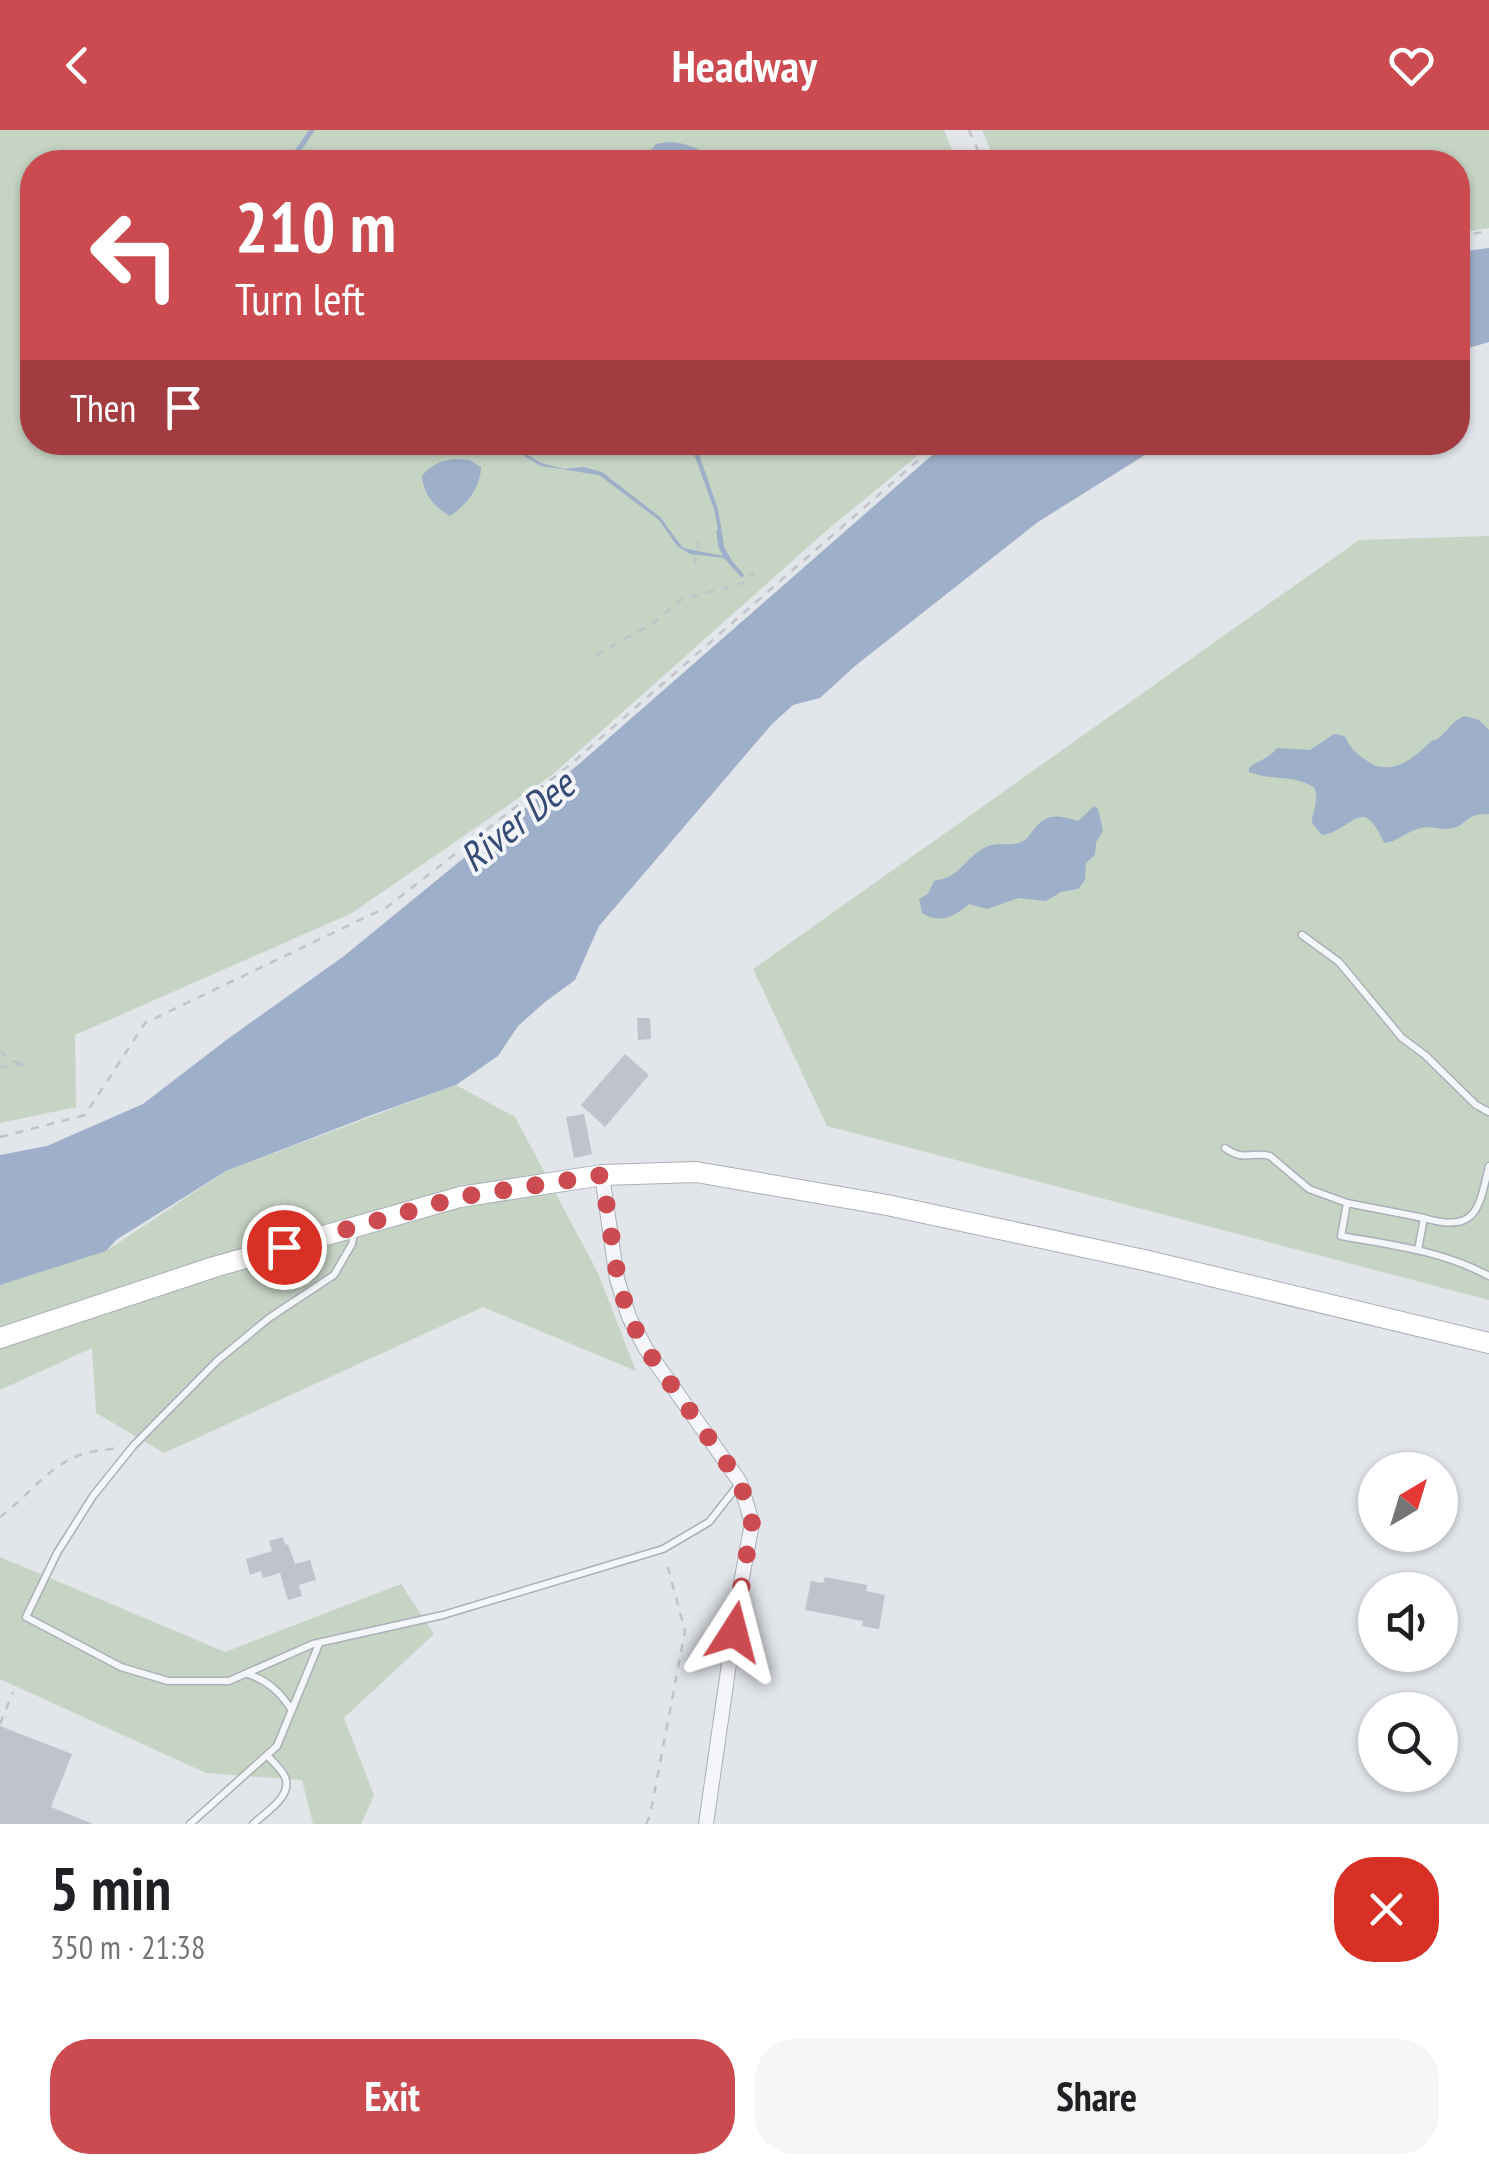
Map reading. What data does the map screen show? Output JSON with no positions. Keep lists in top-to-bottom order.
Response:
{
  "water": ["River Dee"],
  "north": "top right",
  "page": {
    "header": "Headway",
    "turn": ["210 m", "Turn left"],
    "then": "Then",
    "heading": ["5 min", "350 m · 21:38"],
    "buttons": ["Exit", "Share"]
  }
}
